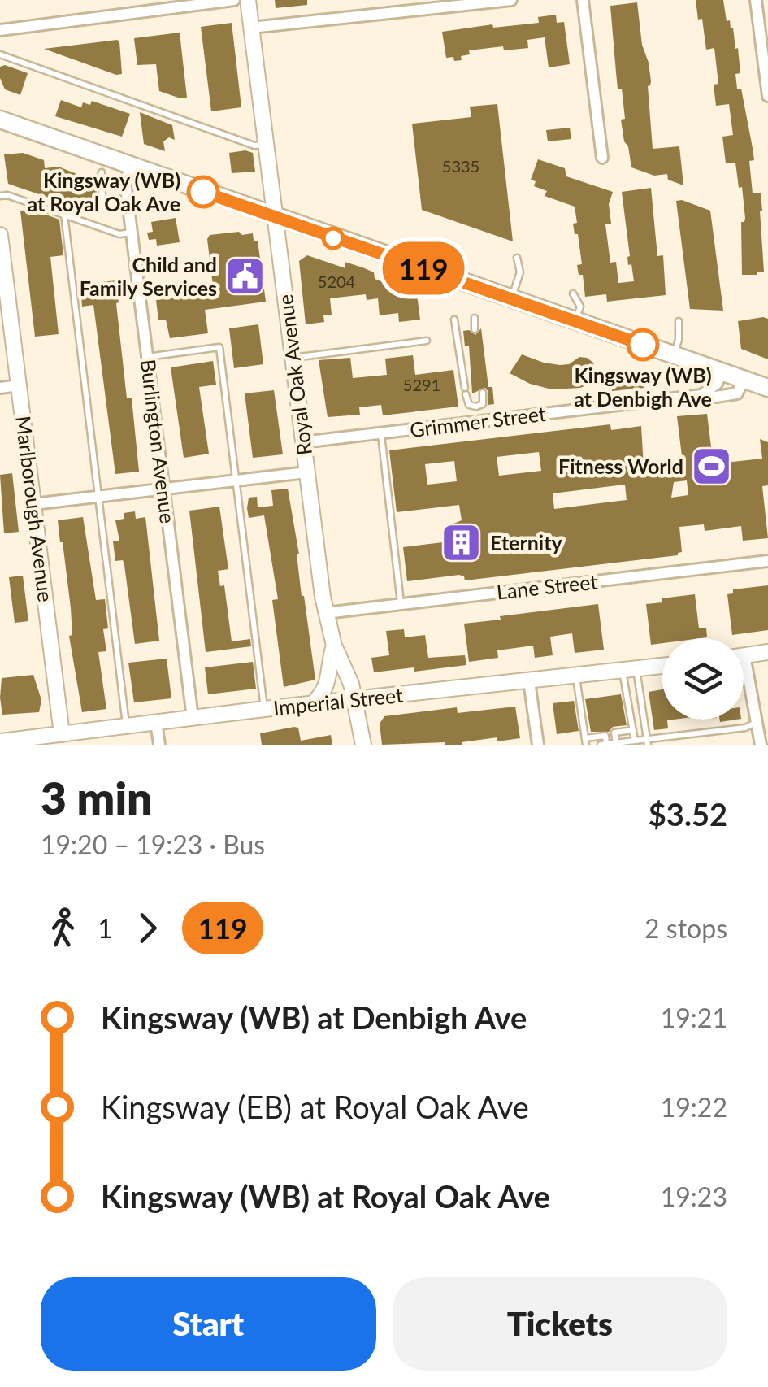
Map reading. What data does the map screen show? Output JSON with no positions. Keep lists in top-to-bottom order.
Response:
{
  "streets": {
    "main road": ["Royal Oak Avenue", "Marlborough Avenue", "Imperial Street"],
    "street": ["Grimmer Street", "Burlington Avenue", "Lane Street"]
  },
  "crossings": [
    ["Royal Oak Avenue", "Grimmer Street"],
    ["Royal Oak Avenue", "Lane Street"],
    ["Royal Oak Avenue", "Imperial Street"],
    ["Burlington Avenue", "Imperial Street"],
    ["Marlborough Avenue", "Imperial Street"]
  ],
  "places": {
    "other": ["Kingsway (WB) at Royal Oak Ave", "Kingsway (WB) at Denbigh Ave"],
    "public building": ["Child and Family Services"],
    "sports": ["Fitness World"],
    "building": ["Eternity"]
  },
  "lines": ["bus line 119"],
  "house_numbers": ["5335", "5204", "5291"],
  "page": {
    "on_map": "119",
    "heading": ["3 min", "19:20 – 19:23 · Bus", "$3.52"],
    "legs": ["1", "119", "2 stops"],
    "list": [
      {
        "name": "Kingsway (WB) at Denbigh Ave",
        "value": "19:21"
      },
      {
        "name": "Kingsway (EB) at Royal Oak Ave",
        "value": "19:22"
      },
      {
        "name": "Kingsway (WB) at Royal Oak Ave",
        "value": "19:23"
      }
    ],
    "buttons": ["Start", "Tickets"]
  }
}
